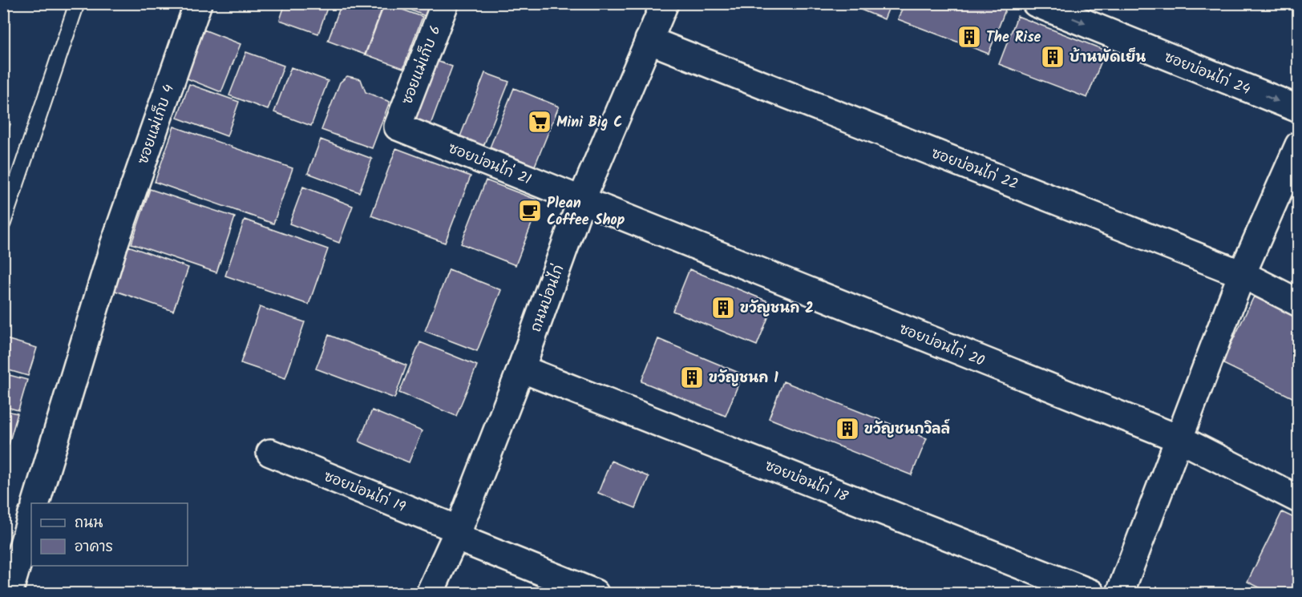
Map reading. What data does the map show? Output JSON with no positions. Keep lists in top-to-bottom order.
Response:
{
  "streets": {
    "street": [
      "ซอยแม่เก็บ 6",
      "ซอยบ่อนไก่ 24",
      "ซอยแม่เก็บ 4",
      "ซอยบ่อนไก่ 21",
      "ซอยบ่อนไก่ 22",
      "ถนนบ่อนไก่",
      "ซอยบ่อนไก่ 20",
      "ซอยบ่อนไก่ 18",
      "ซอยบ่อนไก่ 19"
    ]
  },
  "crossings": [
    ["ซอยแม่เก็บ 6", "ซอยบ่อนไก่ 21"],
    ["ซอยบ่อนไก่ 21", "ถนนบ่อนไก่"],
    ["ซอยบ่อนไก่ 21", "ซอยบ่อนไก่ 20"],
    ["ซอยบ่อนไก่ 22", "ถนนบ่อนไก่"],
    ["ถนนบ่อนไก่", "ซอยบ่อนไก่ 20"],
    ["ถนนบ่อนไก่", "ซอยบ่อนไก่ 18"],
    ["ถนนบ่อนไก่", "ซอยบ่อนไก่ 19"]
  ],
  "one_way": ["ซอยบ่อนไก่ 24"],
  "places": {
    "building": [
      "The Rise",
      "บ้านพัดเย็น",
      "ขวัญชนก 2",
      "ขวัญชนก 1",
      "ขวัญชนกวิลล์"
    ],
    "supermarket": ["Mini Big C"],
    "cafe": ["Plean Coffee Shop"]
  },
  "legend": ["ถนน", "อาคาร"]
}
